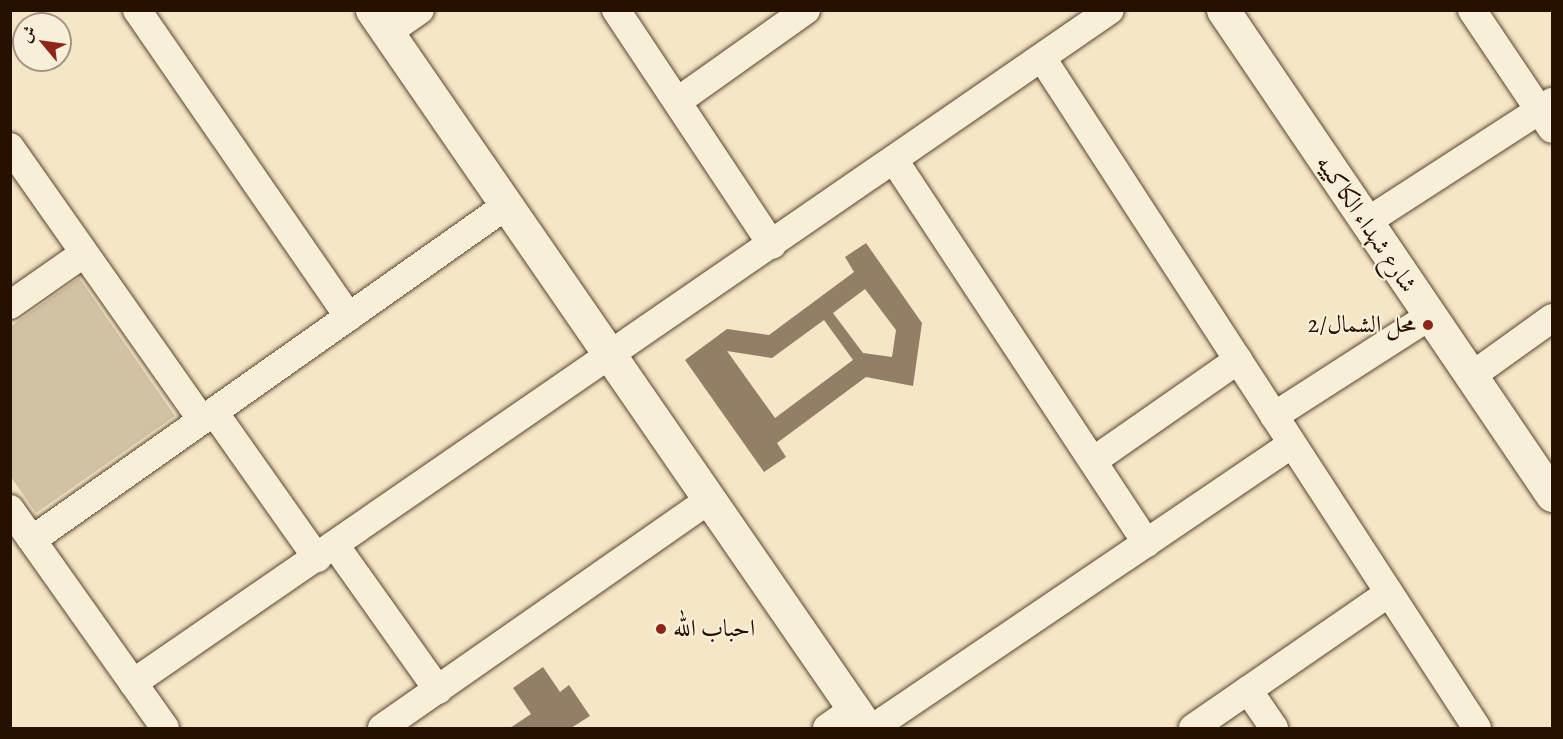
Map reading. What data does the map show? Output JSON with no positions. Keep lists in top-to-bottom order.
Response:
{
  "streets": {
    "street": ["شارع شهداء الكاكييه"]
  },
  "places": ["محل الشمال/2", "احباب الله"],
  "north": "top left"
}
